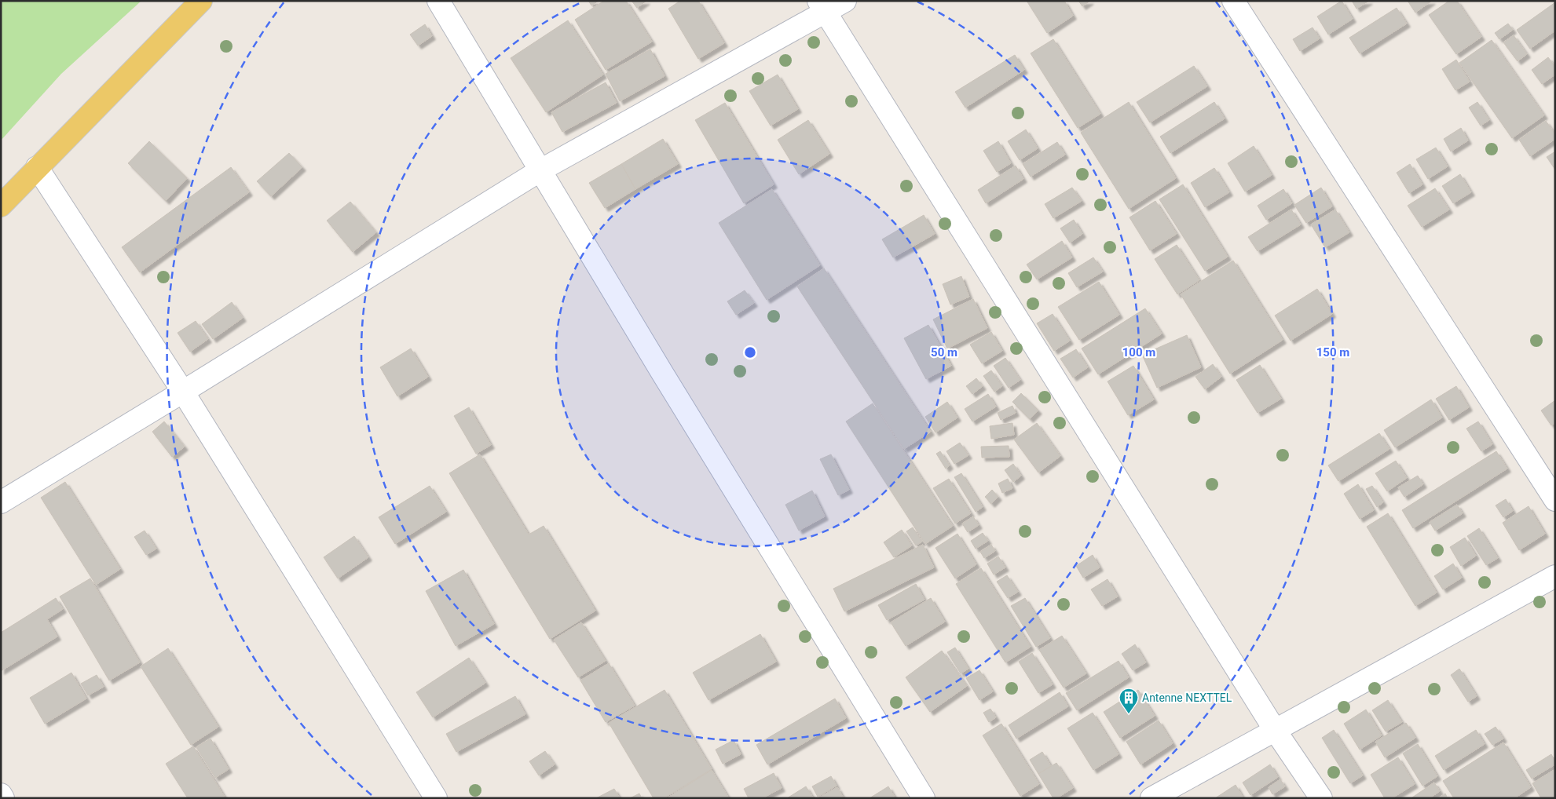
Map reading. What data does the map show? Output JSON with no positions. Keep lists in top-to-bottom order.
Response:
{
  "places": {
    "building": ["Antenne NEXTTEL"]
  },
  "rings": ["50 m", "100 m", "150 m"]
}
